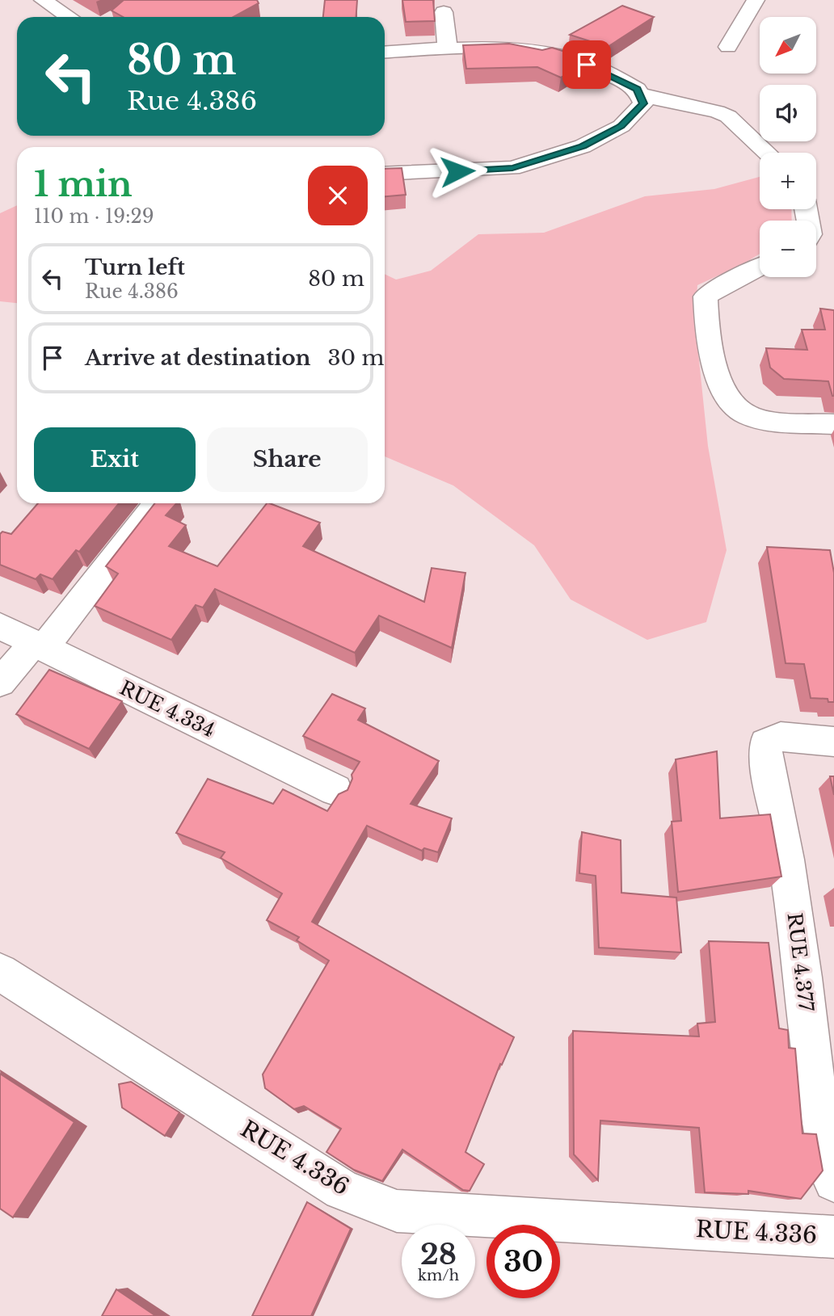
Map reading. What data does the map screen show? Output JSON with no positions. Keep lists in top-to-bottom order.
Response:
{
  "streets": {
    "street": ["RUE 4.334", "RUE 4.377", "RUE 4.336"]
  },
  "north": "bottom left",
  "page": {
    "map_buttons": ["+", "−"],
    "turn": ["80 m", "Rue 4.386"],
    "heading": ["1 min", "110 m · 19:29"],
    "list": [
      {
        "name": "Turn left",
        "note": "Rue 4.386",
        "value": "80 m"
      },
      {
        "name": "Arrive at destination",
        "value": "30 m"
      }
    ],
    "buttons": ["Exit", "Share"],
    "speed": "28 km/h",
    "limit": "30"
  }
}
